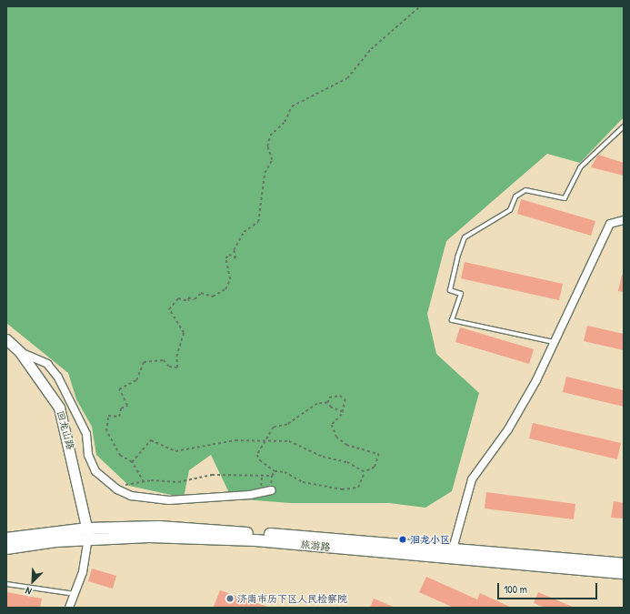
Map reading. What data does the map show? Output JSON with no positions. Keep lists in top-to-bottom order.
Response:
{
  "streets": {
    "main road": ["旅游路"],
    "street": ["回龙山路"]
  },
  "crossings": [
    ["回龙山路", "旅游路"]
  ],
  "places": ["洄龙小区", "济南市历下区人民检察院"],
  "scale_bar": "100 m",
  "north": "bottom left"
}
